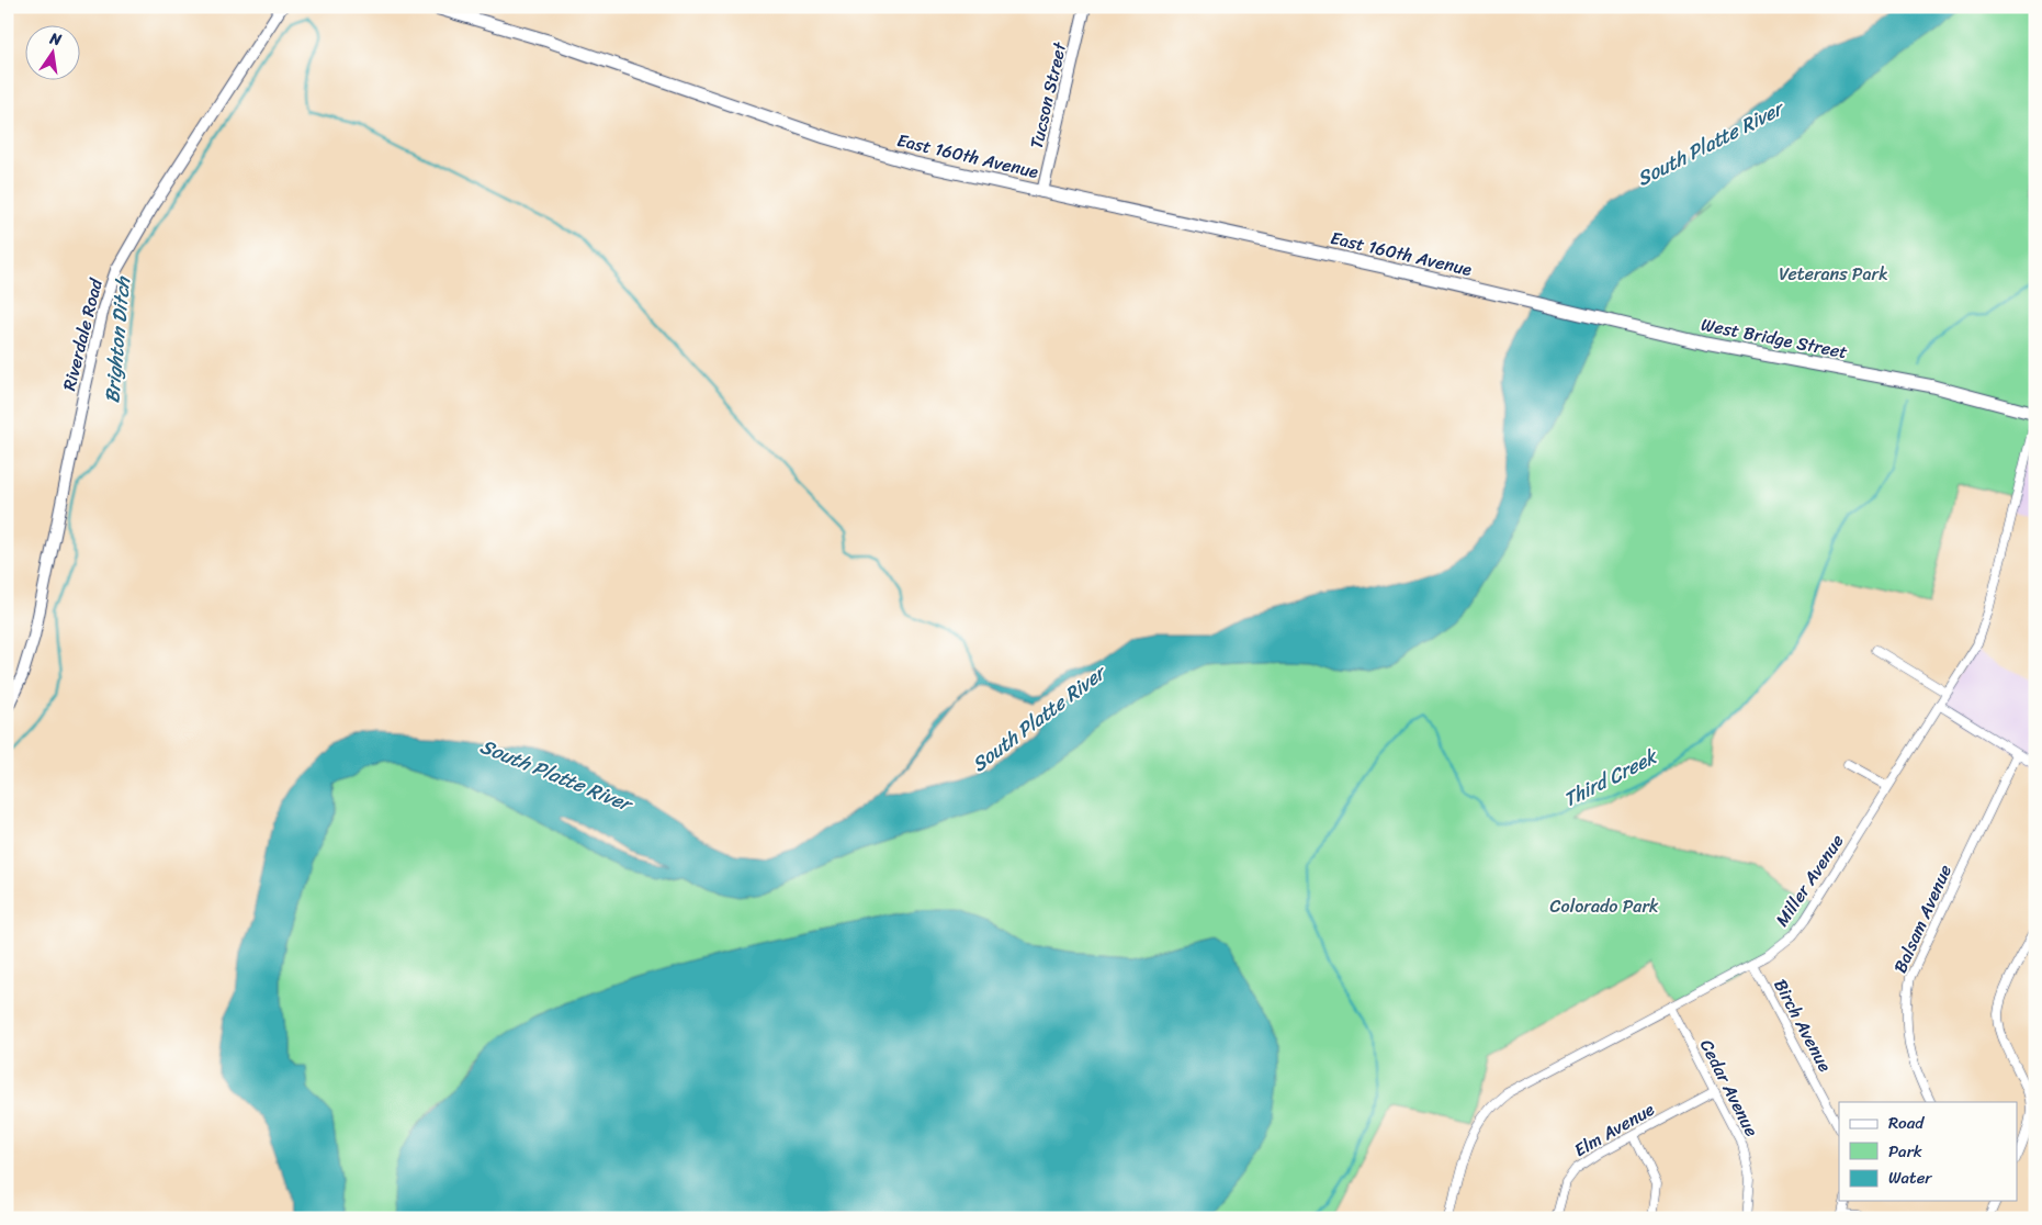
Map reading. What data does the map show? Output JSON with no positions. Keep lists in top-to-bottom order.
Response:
{
  "streets": {
    "main road": ["East 160th Avenue", "West Bridge Street"],
    "street": [
      "Tucson Street",
      "Riverdale Road",
      "Miller Avenue",
      "Balsam Avenue",
      "Birch Avenue",
      "Cedar Avenue",
      "Elm Avenue"
    ]
  },
  "crossings": [
    ["Tucson Street", "East 160th Avenue"],
    ["East 160th Avenue", "West Bridge Street"],
    ["Miller Avenue", "Birch Avenue"],
    ["Miller Avenue", "Cedar Avenue"],
    ["Cedar Avenue", "Elm Avenue"]
  ],
  "water": ["South Platte River", "Brighton Ditch", "Third Creek"],
  "parks": ["Veterans Park", "Colorado Park"],
  "legend": ["Road", "Park", "Water"],
  "north": "top"
}
